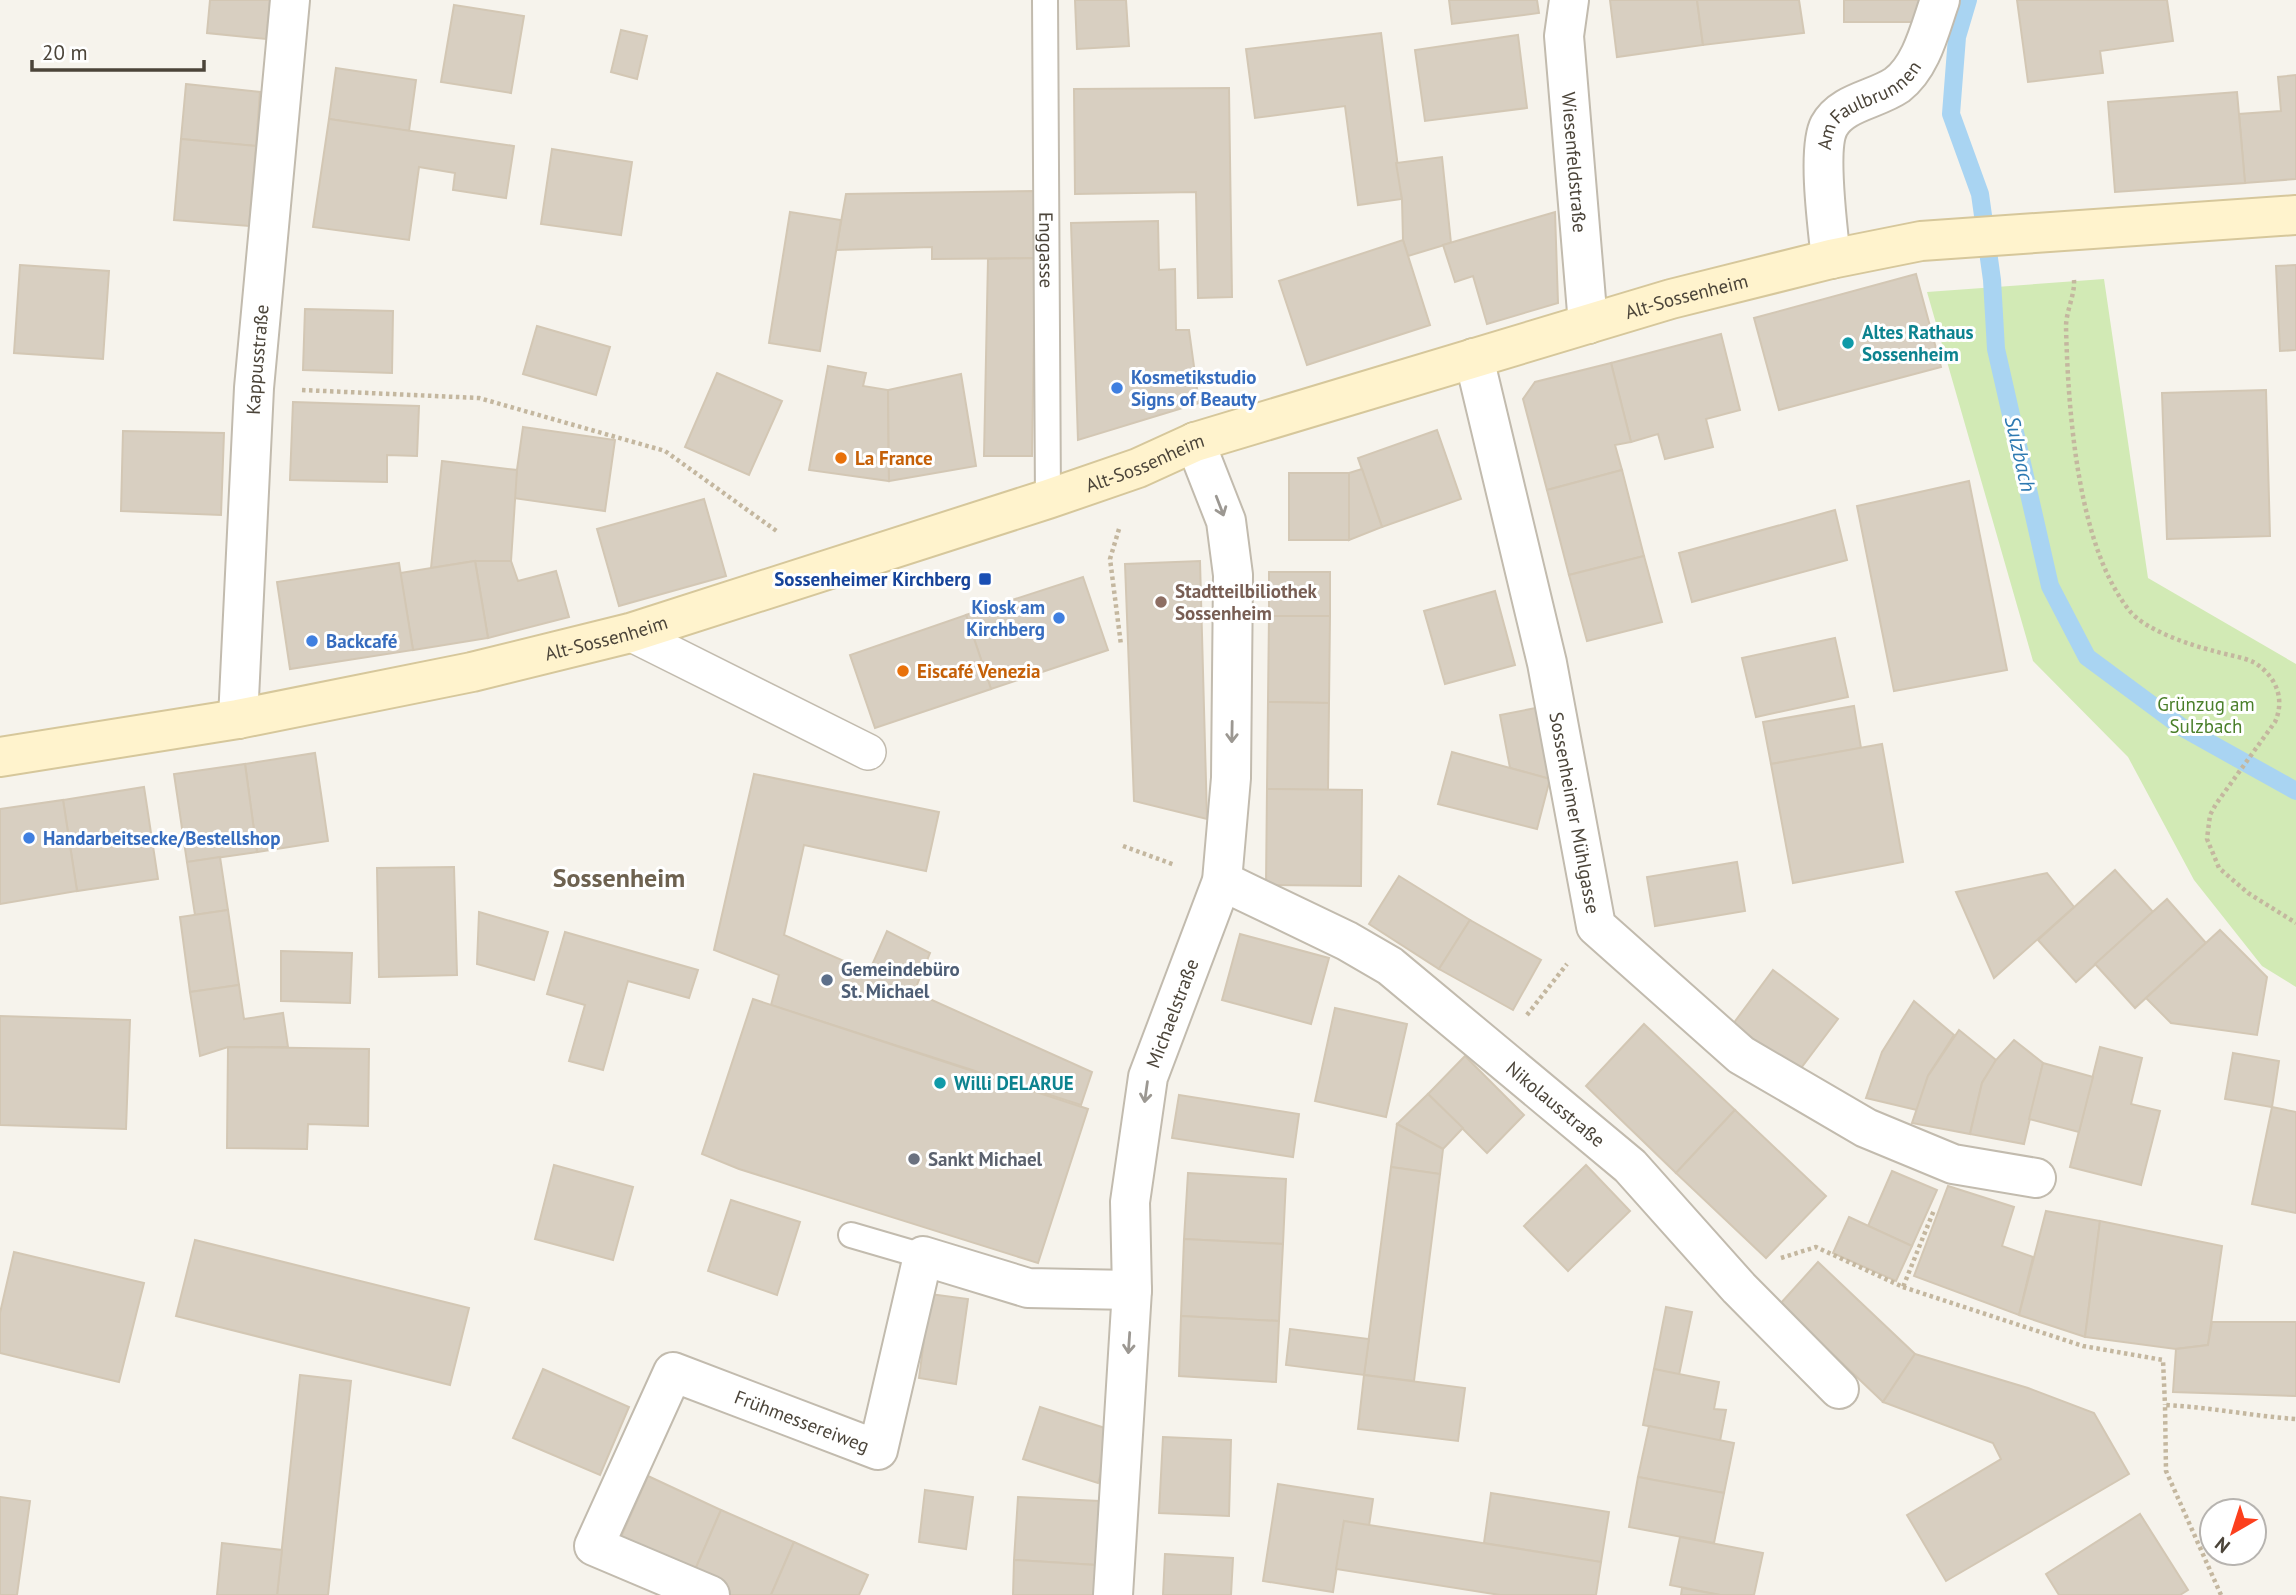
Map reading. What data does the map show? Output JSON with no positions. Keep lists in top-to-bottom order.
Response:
{
  "streets": {
    "main road": ["Alt-Sossenheim"],
    "street": [
      "Am Faulbrunnen",
      "Wiesenfeldstraße",
      "Kappusstraße",
      "Sossenheimer Mühlgasse",
      "Michaelstraße",
      "Nikolausstraße",
      "Frühmessereiweg"
    ],
    "lane": ["Enggasse"]
  },
  "crossings": [
    ["Am Faulbrunnen", "Alt-Sossenheim"],
    ["Wiesenfeldstraße", "Alt-Sossenheim"],
    ["Enggasse", "Alt-Sossenheim"],
    ["Alt-Sossenheim", "Kappusstraße"],
    ["Alt-Sossenheim", "Sossenheimer Mühlgasse"],
    ["Alt-Sossenheim", "Michaelstraße"],
    ["Michaelstraße", "Nikolausstraße"]
  ],
  "one_way": ["Michaelstraße"],
  "districts": ["Sossenheim"],
  "water": ["Sulzbach"],
  "parks": ["Grünzug am Sulzbach"],
  "places": {
    "other": [
      "Altes Rathaus Sossenheim",
      "Kosmetikstudio Signs of Beauty",
      "La France",
      "Stadtteilbiliothek Sossenheim",
      "Kiosk am Kirchberg",
      "Backcafé",
      "Eiscafé Venezia",
      "Handarbeitsecke/Bestellshop",
      "Gemeindebüro St. Michael",
      "Willi DELARUE",
      "Sankt Michael"
    ],
    "transit": ["Sossenheimer Kirchberg"]
  },
  "scale_bar": "20 m",
  "north": "bottom left"
}
